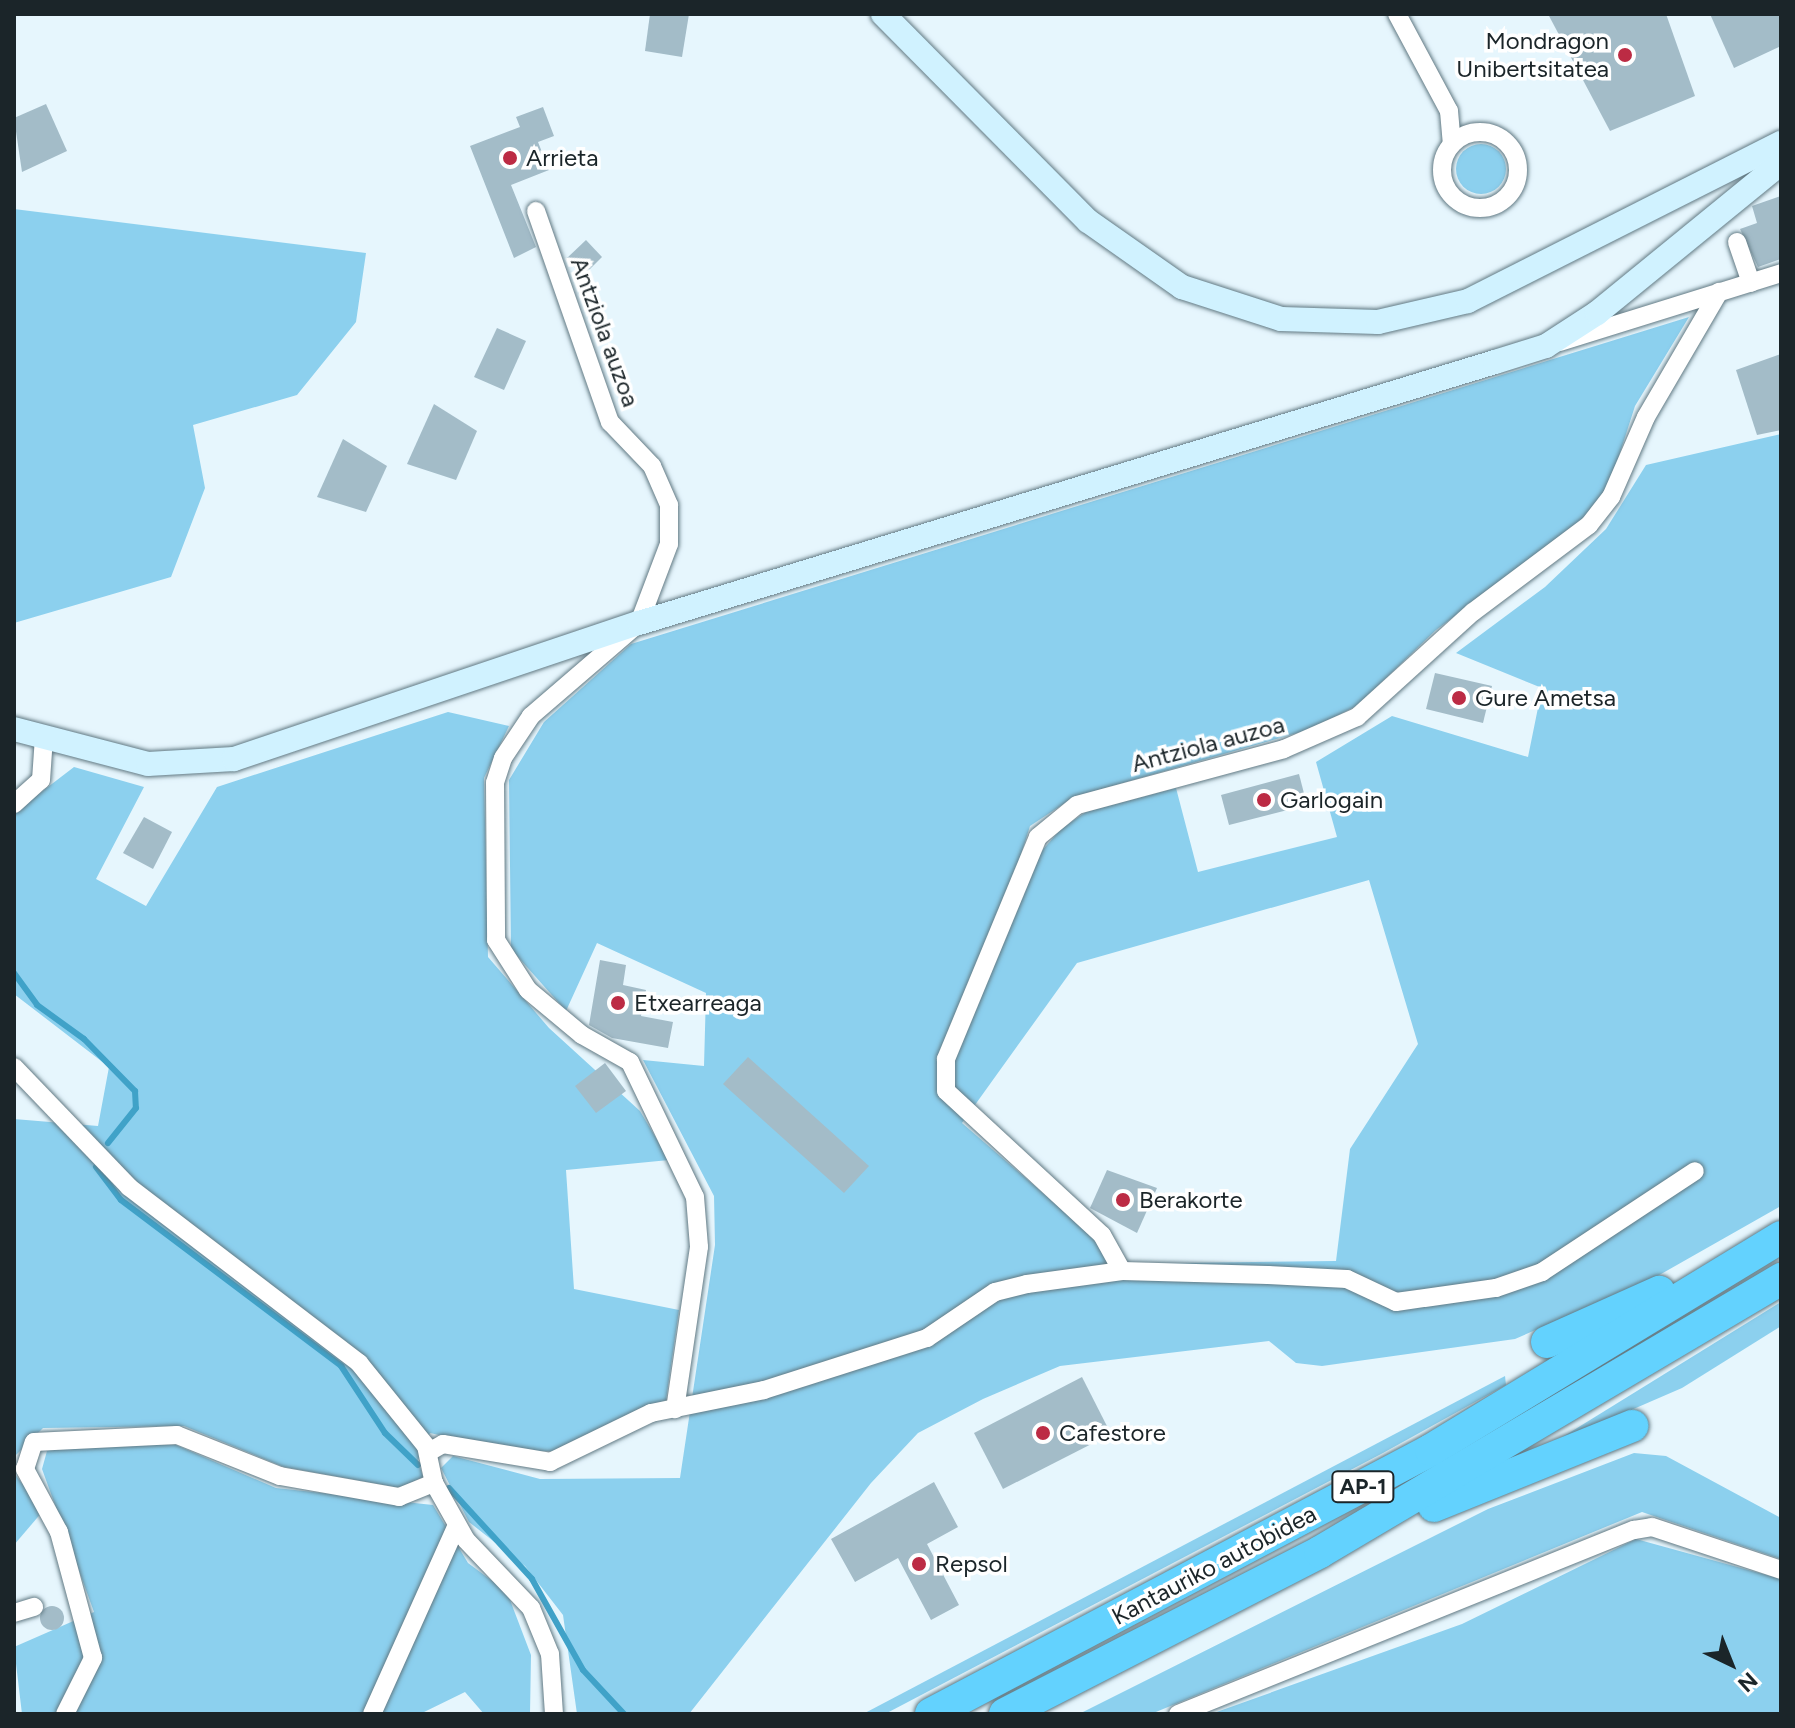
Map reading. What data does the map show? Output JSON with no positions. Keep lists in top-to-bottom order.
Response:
{
  "streets": {
    "highway": ["AP-1", "Kantauriko autobidea"],
    "street": ["Antziola auzoa"]
  },
  "places": [
    "Mondragon Unibertsitatea",
    "Arrieta",
    "Gure Ametsa",
    "Garlogain",
    "Etxearreaga",
    "Berakorte",
    "Cafestore",
    "Repsol"
  ],
  "north": "bottom right"
}
